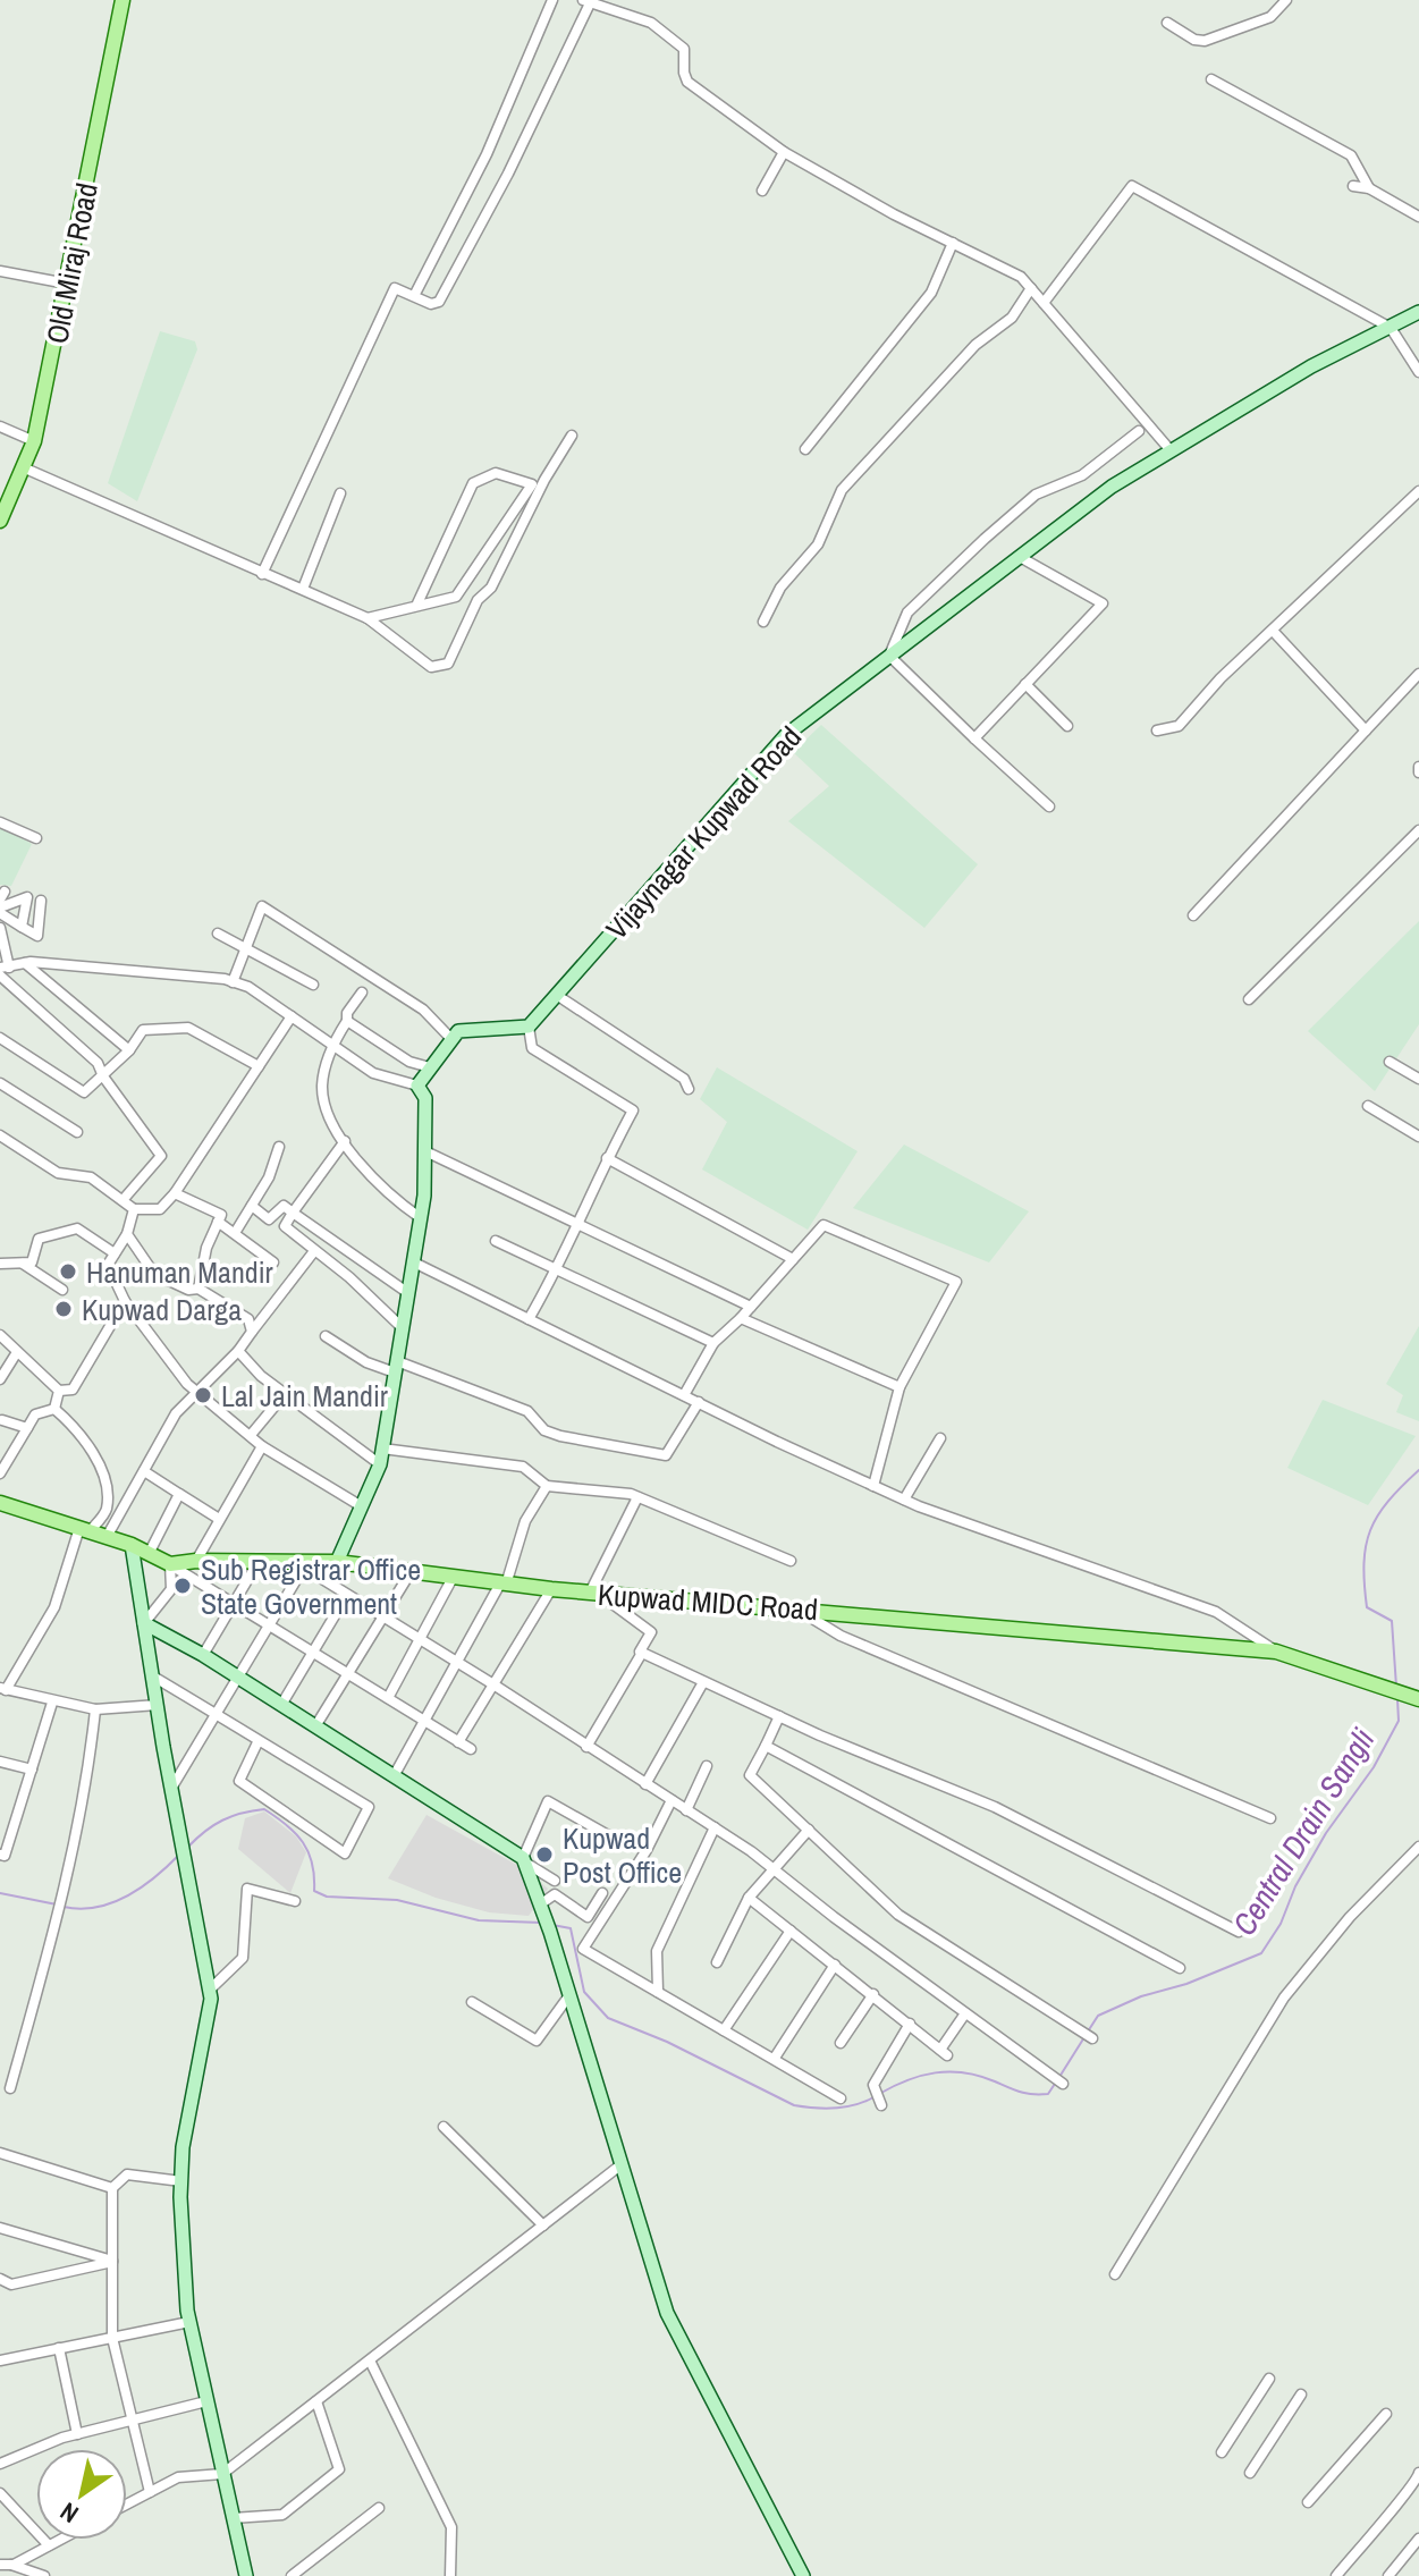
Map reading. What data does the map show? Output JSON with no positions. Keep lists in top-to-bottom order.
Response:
{
  "streets": {
    "main road": ["Old Miraj Road", "Kupwad MIDC Road"],
    "street": ["Vijaynagar Kupwad Road"]
  },
  "water": ["Central Drain Sangli"],
  "places": [
    "Hanuman Mandir",
    "Kupwad Darga",
    "Lal Jain Mandir",
    "Sub Registrar Office State Government",
    "Kupwad Post Office"
  ],
  "north": "bottom left"
}
